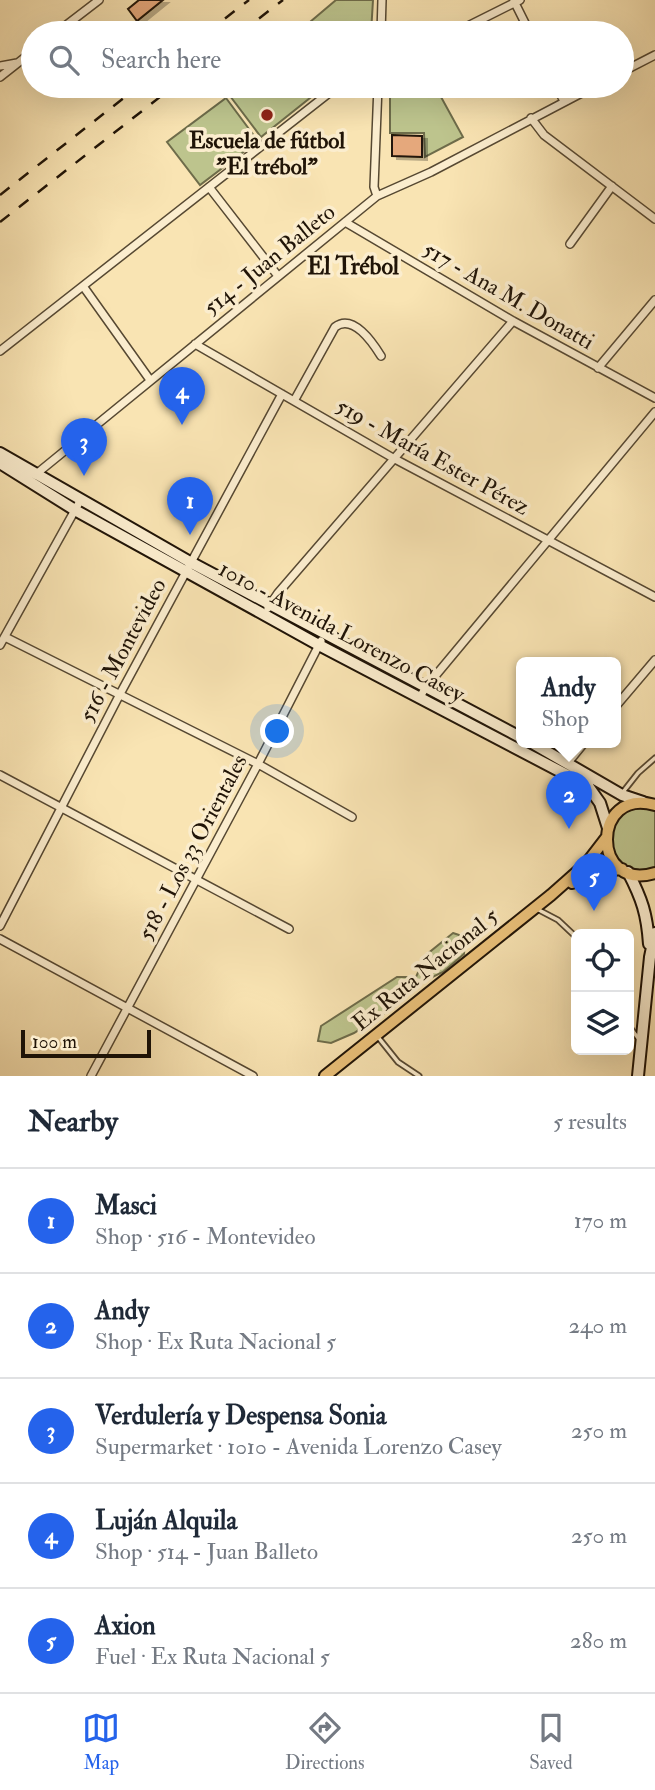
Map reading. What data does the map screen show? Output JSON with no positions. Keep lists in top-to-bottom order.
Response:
{
  "streets": {
    "main road": ["1010 - Avenida Lorenzo Casey", "Ex Ruta Nacional 5"],
    "street": [
      "514 - Juan Balleto",
      "517 - Ana M. Donatti",
      "519 - María Ester Pérez",
      "516 - Montevideo",
      "518 - Los 33 Orientales"
    ]
  },
  "crossings": [
    ["514 - Juan Balleto", "517 - Ana M. Donatti"],
    ["514 - Juan Balleto", "519 - María Ester Pérez"],
    ["514 - Juan Balleto", "1010 - Avenida Lorenzo Casey"],
    ["519 - María Ester Pérez", "516 - Montevideo"],
    ["1010 - Avenida Lorenzo Casey", "516 - Montevideo"],
    ["1010 - Avenida Lorenzo Casey", "518 - Los 33 Orientales"],
    ["1010 - Avenida Lorenzo Casey", "Ex Ruta Nacional 5"]
  ],
  "districts": ["El Trébol"],
  "places": ["Escuela de fútbol \"El trébol\""],
  "scale_bar": "100 m",
  "page": {
    "search": "Search here",
    "pins": [
      "4",
      "3",
      "1",
      "2",
      "5"
    ],
    "popup": ["Andy", "Shop"],
    "scale": "100 m",
    "heading": ["Nearby", "5 results"],
    "list": [
      {
        "mark": "1",
        "name": "Masci",
        "note": "Shop · 516 - Montevideo",
        "value": "170 m"
      },
      {
        "mark": "2",
        "name": "Andy",
        "note": "Shop · Ex Ruta Nacional 5",
        "value": "240 m"
      },
      {
        "mark": "3",
        "name": "Verdulería y Despensa Sonia",
        "note": "Supermarket · 1010 - Avenida Lorenzo Casey",
        "value": "250 m"
      },
      {
        "mark": "4",
        "name": "Luján Alquila",
        "note": "Shop · 514 - Juan Balleto",
        "value": "250 m"
      },
      {
        "mark": "5",
        "name": "Axion",
        "note": "Fuel · Ex Ruta Nacional 5",
        "value": "280 m"
      }
    ],
    "nav": ["Map", "Directions", "Saved"]
  }
}
